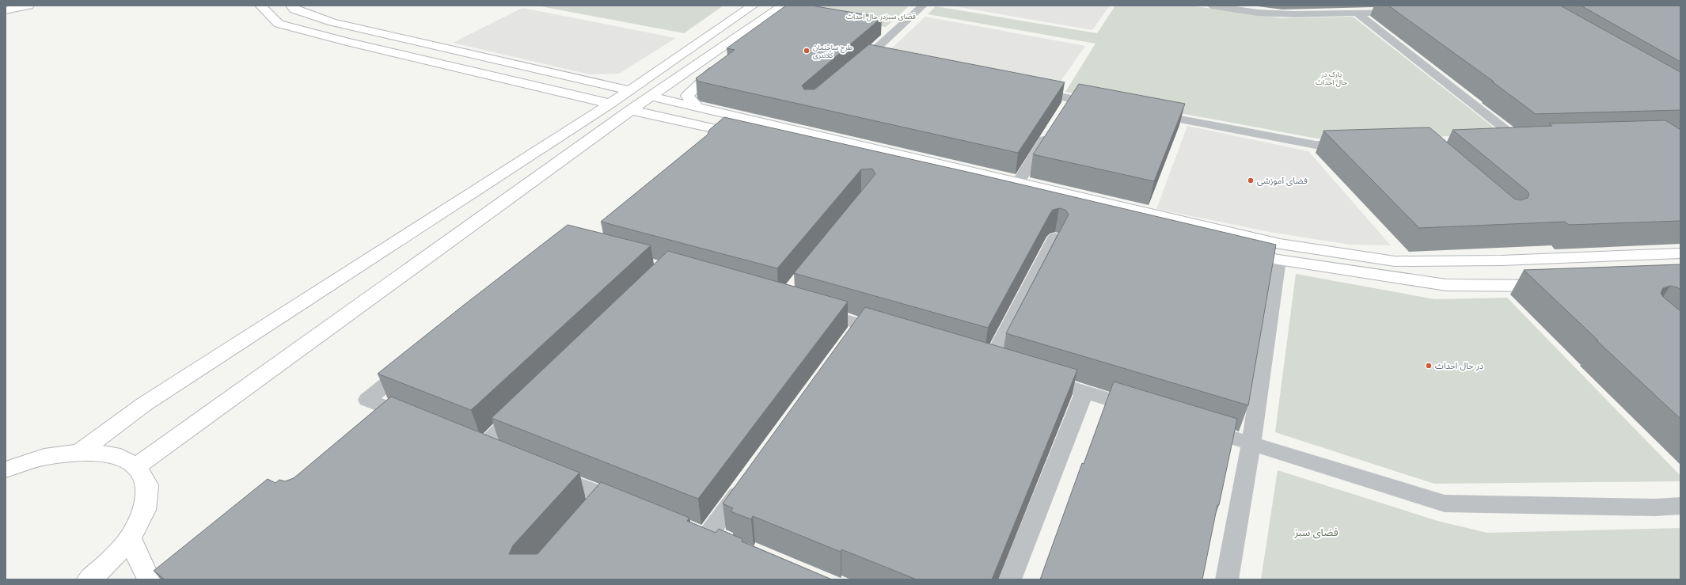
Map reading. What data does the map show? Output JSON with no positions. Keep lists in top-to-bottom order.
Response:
{
  "parks": ["فضای سبزدر حال احداث", "پارک در حال احداث", "فضای سبز"],
  "places": ["طرح ساختمان کلانتری", "فضای آموزشی", "در حال احداث"]
}
